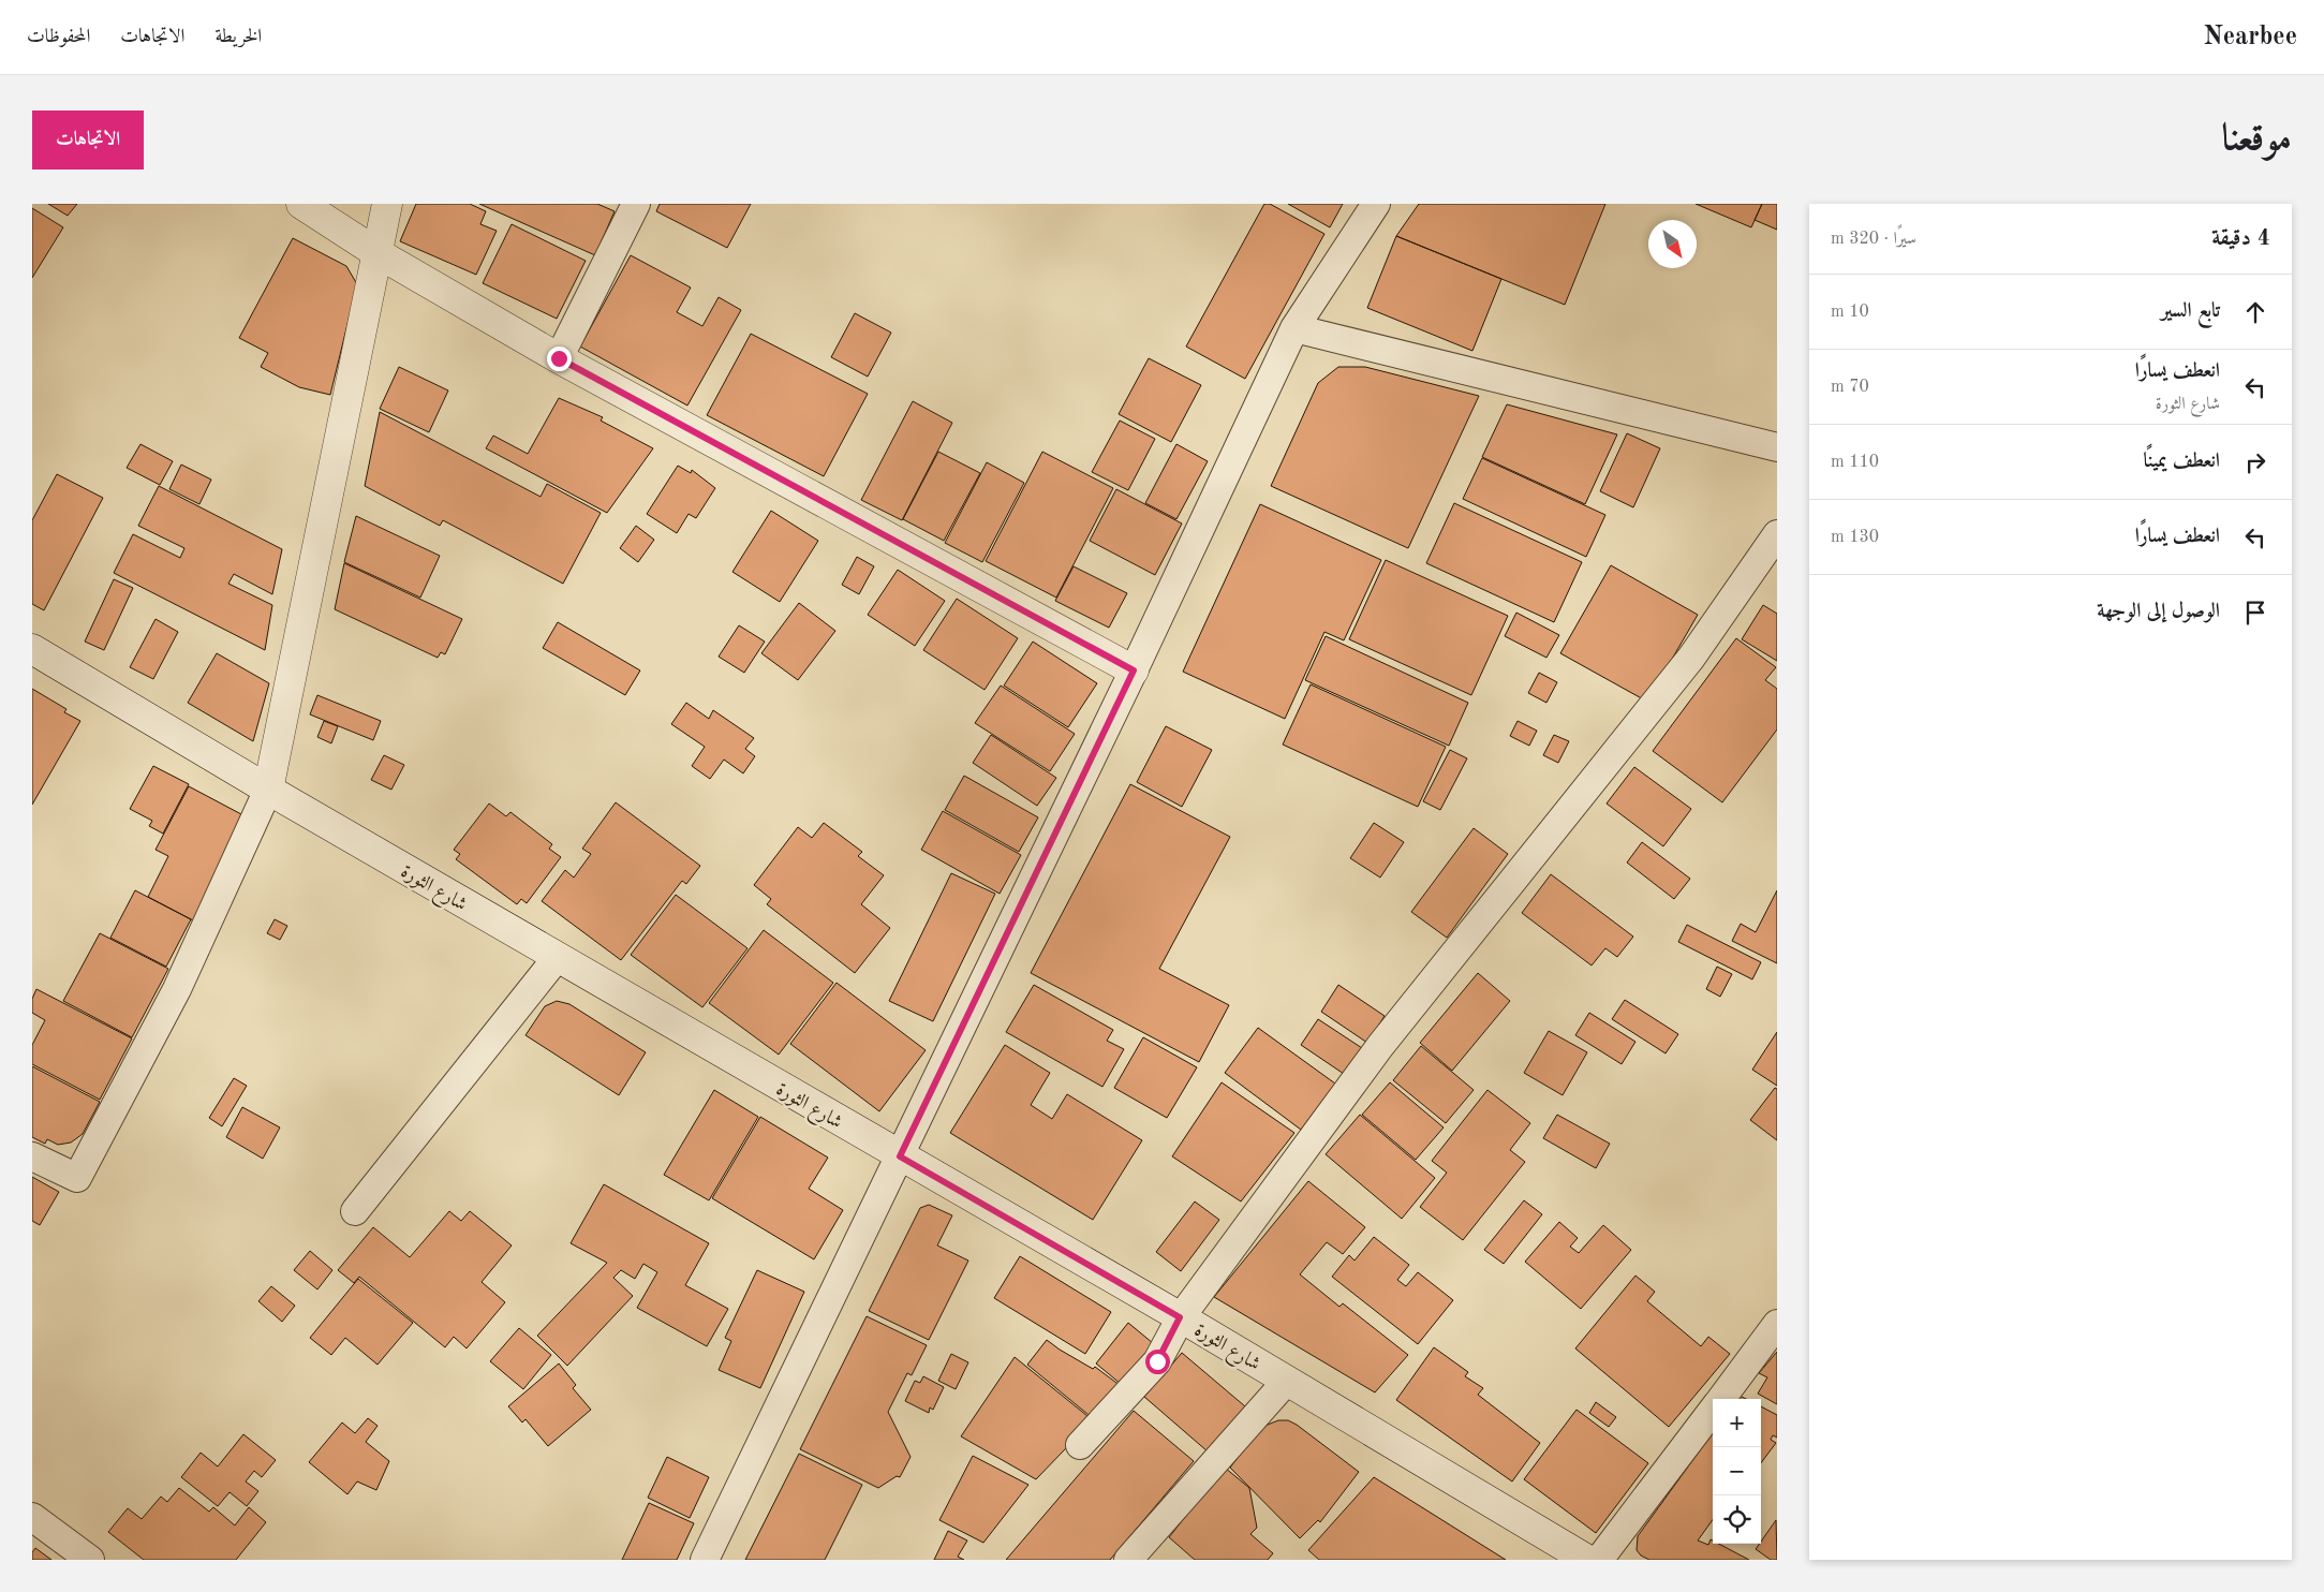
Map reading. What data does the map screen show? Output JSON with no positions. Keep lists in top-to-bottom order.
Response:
{
  "streets": {
    "main road": ["شارع الثورة"]
  },
  "north": "bottom right",
  "page": {
    "header": "Nearbee",
    "nav": ["الخريطة", "الاتجاهات", "المحفوظات"],
    "title": "موقعنا",
    "buttons": "الاتجاهات",
    "heading": ["4 دقيقة", "سيرًا · 320 m"],
    "list": [
      ["تابع السير", "10 m"],
      ["انعطف يسارًا", "شارع الثورة", "70 m"],
      ["انعطف يمينًا", "110 m"],
      ["انعطف يسارًا", "130 m"],
      "الوصول إلى الوجهة"
    ],
    "map_buttons": ["+", "−"]
  }
}
